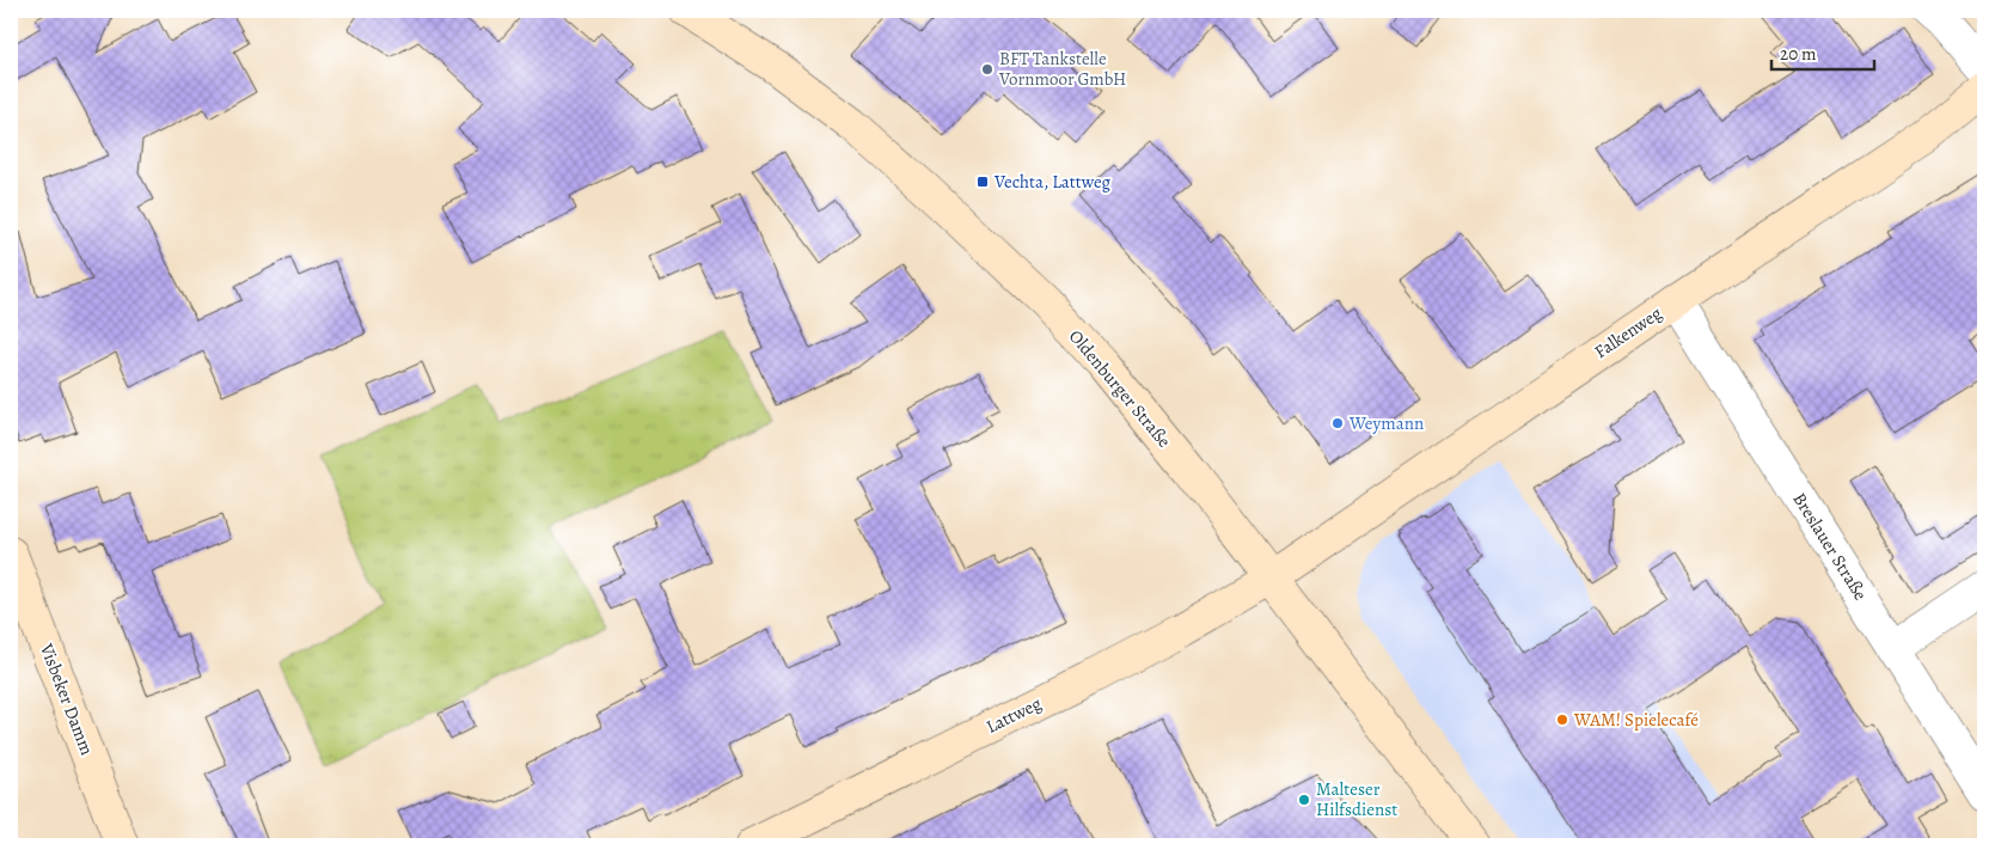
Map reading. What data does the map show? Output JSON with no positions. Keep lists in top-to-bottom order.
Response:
{
  "streets": {
    "main road": [
      "Falkenweg",
      "Oldenburger Straße",
      "Visbeker Damm",
      "Lattweg"
    ],
    "street": ["Breslauer Straße"]
  },
  "crossings": [
    ["Falkenweg", "Oldenburger Straße"],
    ["Falkenweg", "Breslauer Straße"],
    ["Falkenweg", "Lattweg"],
    ["Oldenburger Straße", "Lattweg"]
  ],
  "places": {
    "other": [
      "BFT Tankstelle Vornmoor GmbH",
      "Weymann",
      "WAM! Spielecafé",
      "Malteser Hilfsdienst"
    ],
    "transit": ["Vechta, Lattweg"]
  },
  "scale_bar": "20 m"
}
